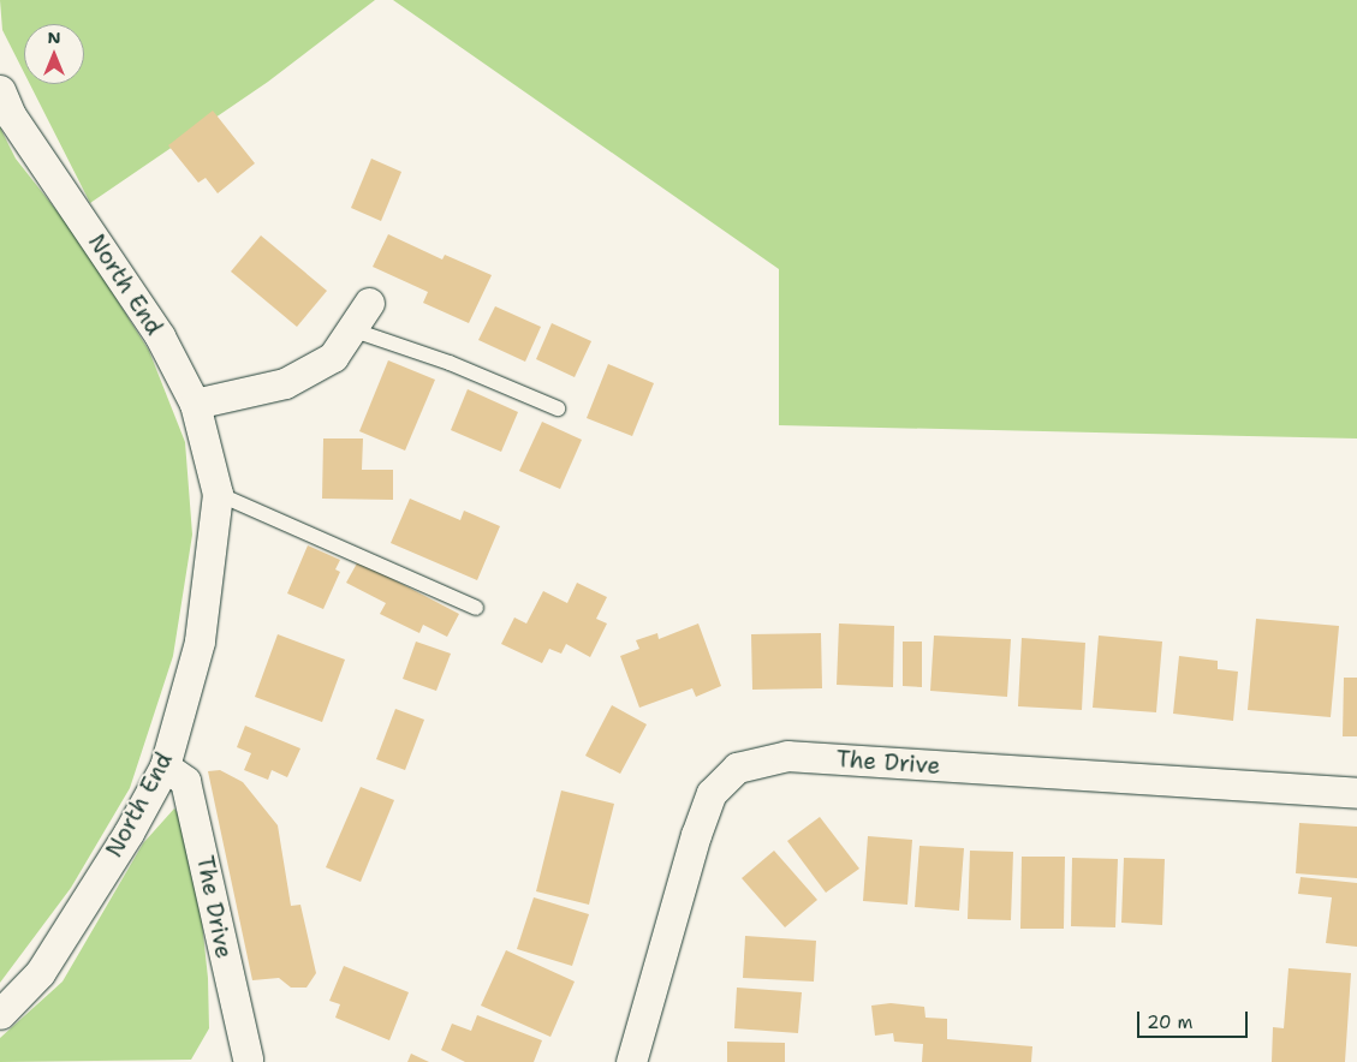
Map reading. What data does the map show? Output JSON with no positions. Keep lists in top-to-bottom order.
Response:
{
  "streets": {
    "street": ["North End", "The Drive"]
  },
  "crossings": [
    ["North End", "The Drive"]
  ],
  "scale_bar": "20 m",
  "north": "top"
}
